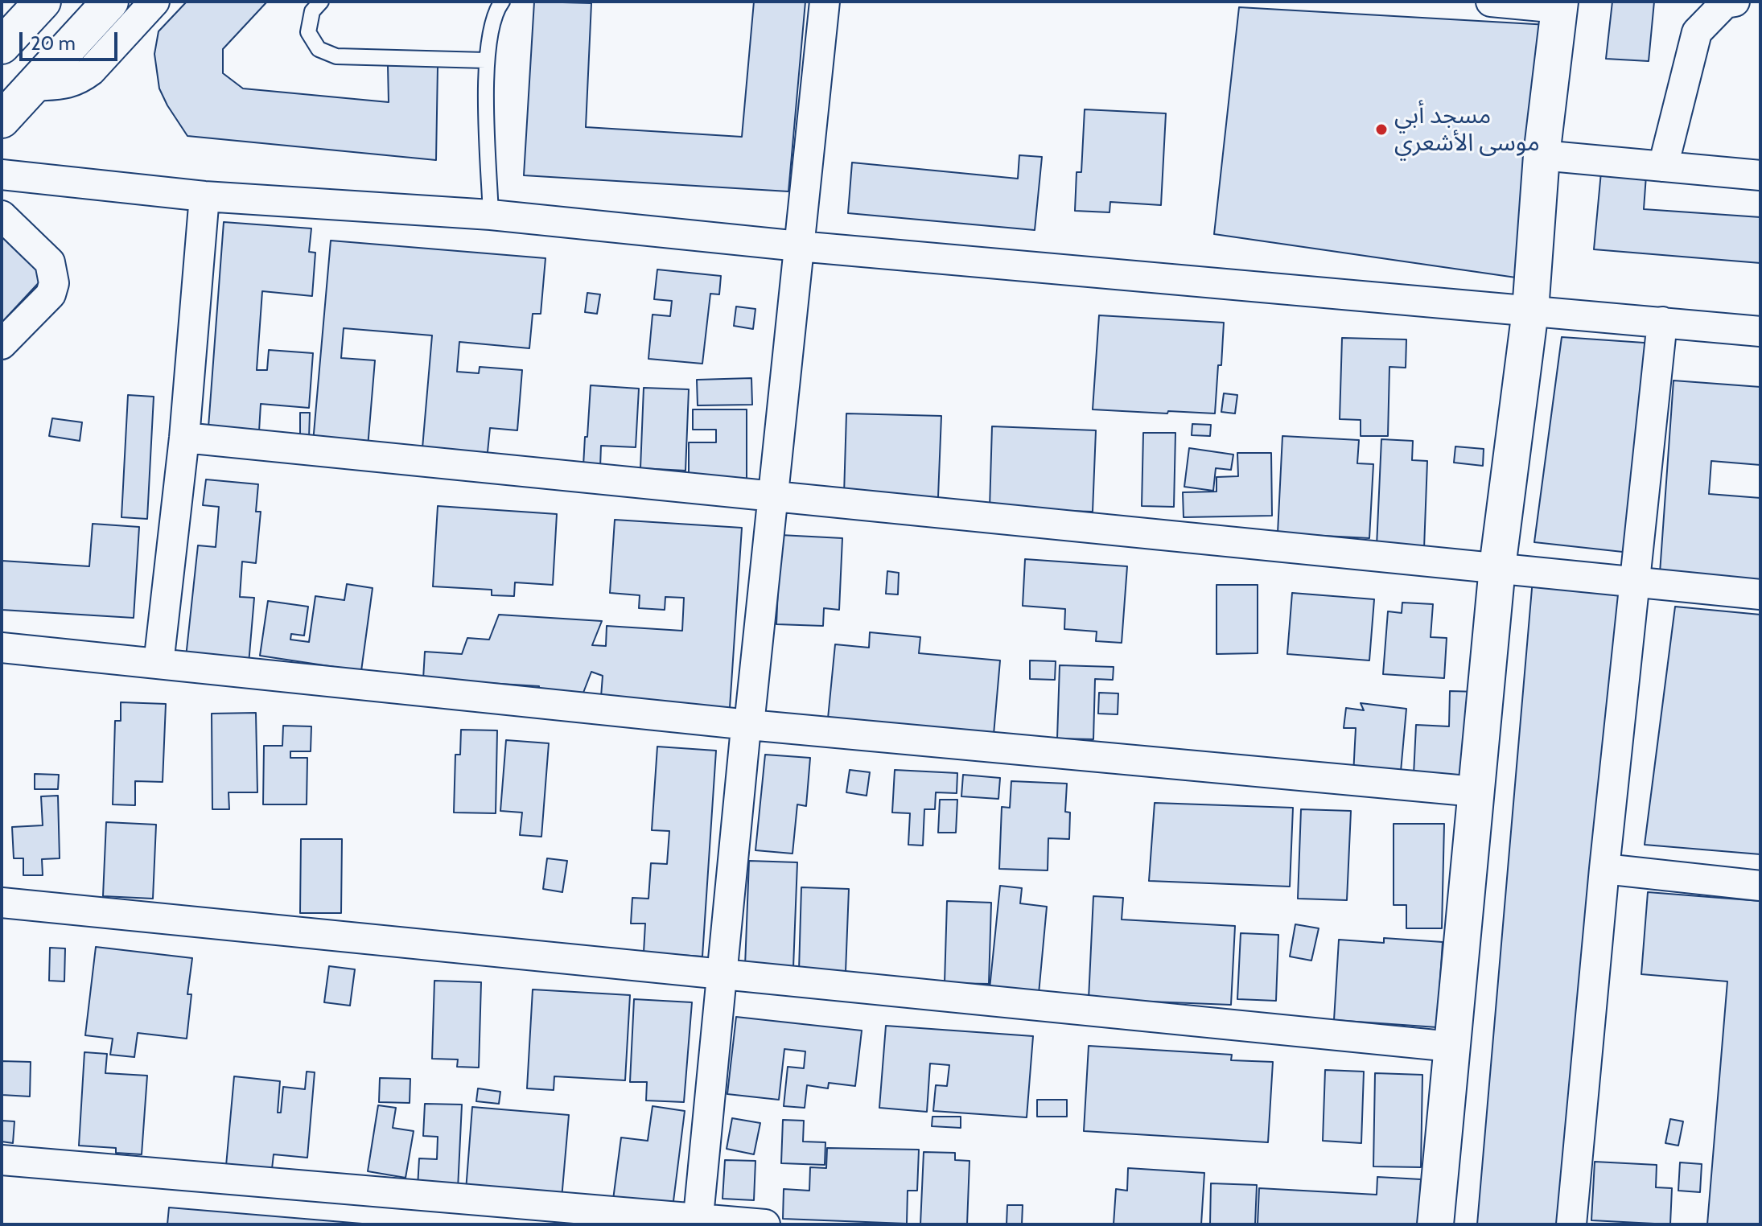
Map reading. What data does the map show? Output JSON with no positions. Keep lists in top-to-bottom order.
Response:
{
  "places": ["مسجد أبي موسى الأشعري"],
  "scale_bar": "20 m"
}
